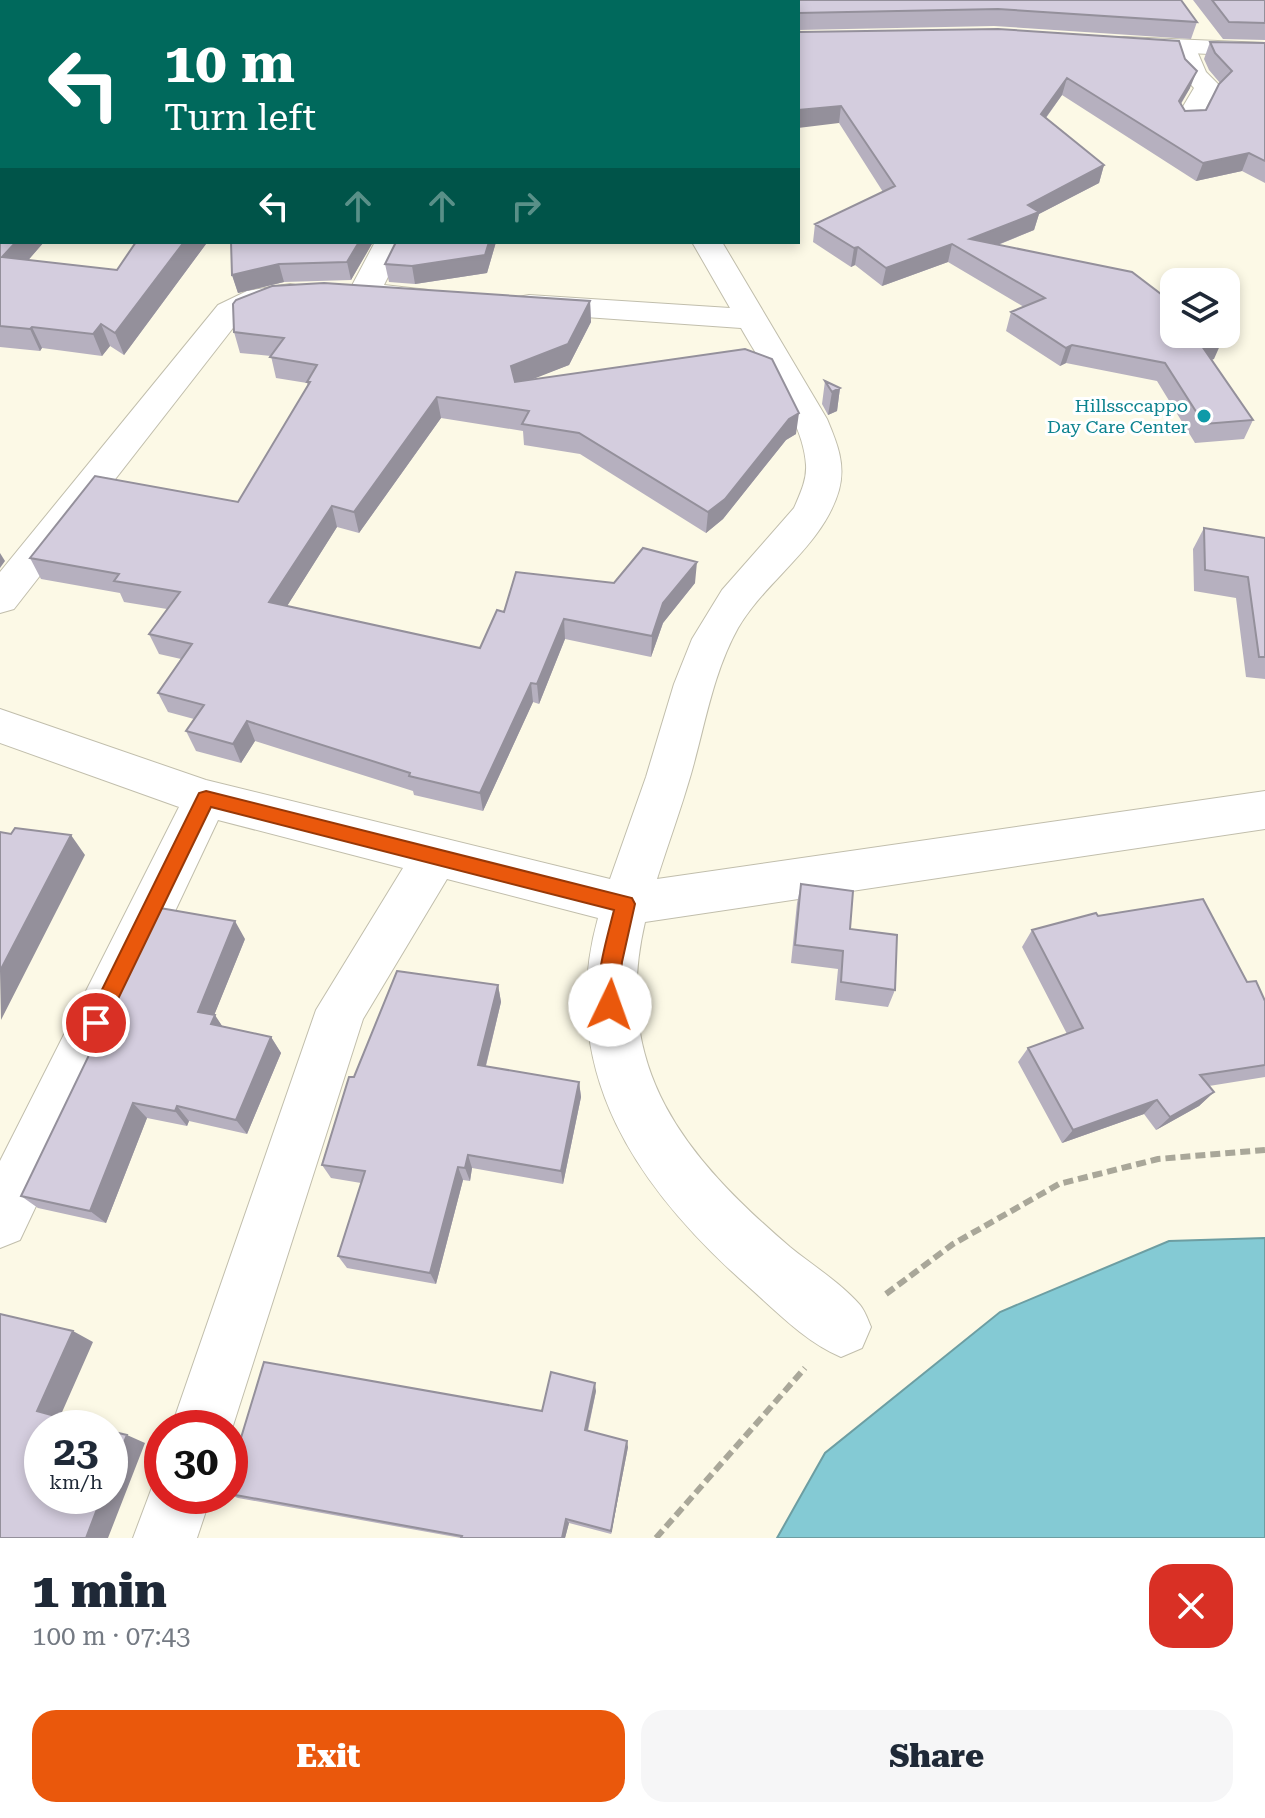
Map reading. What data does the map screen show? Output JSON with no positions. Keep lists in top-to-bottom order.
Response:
{
  "places": ["Hillssccappo Day Care Center"],
  "page": {
    "turn": ["10 m", "Turn left"],
    "speed": "23 km/h",
    "limit": "30",
    "heading": ["1 min", "100 m · 07:43"],
    "buttons": ["Exit", "Share"]
  }
}
